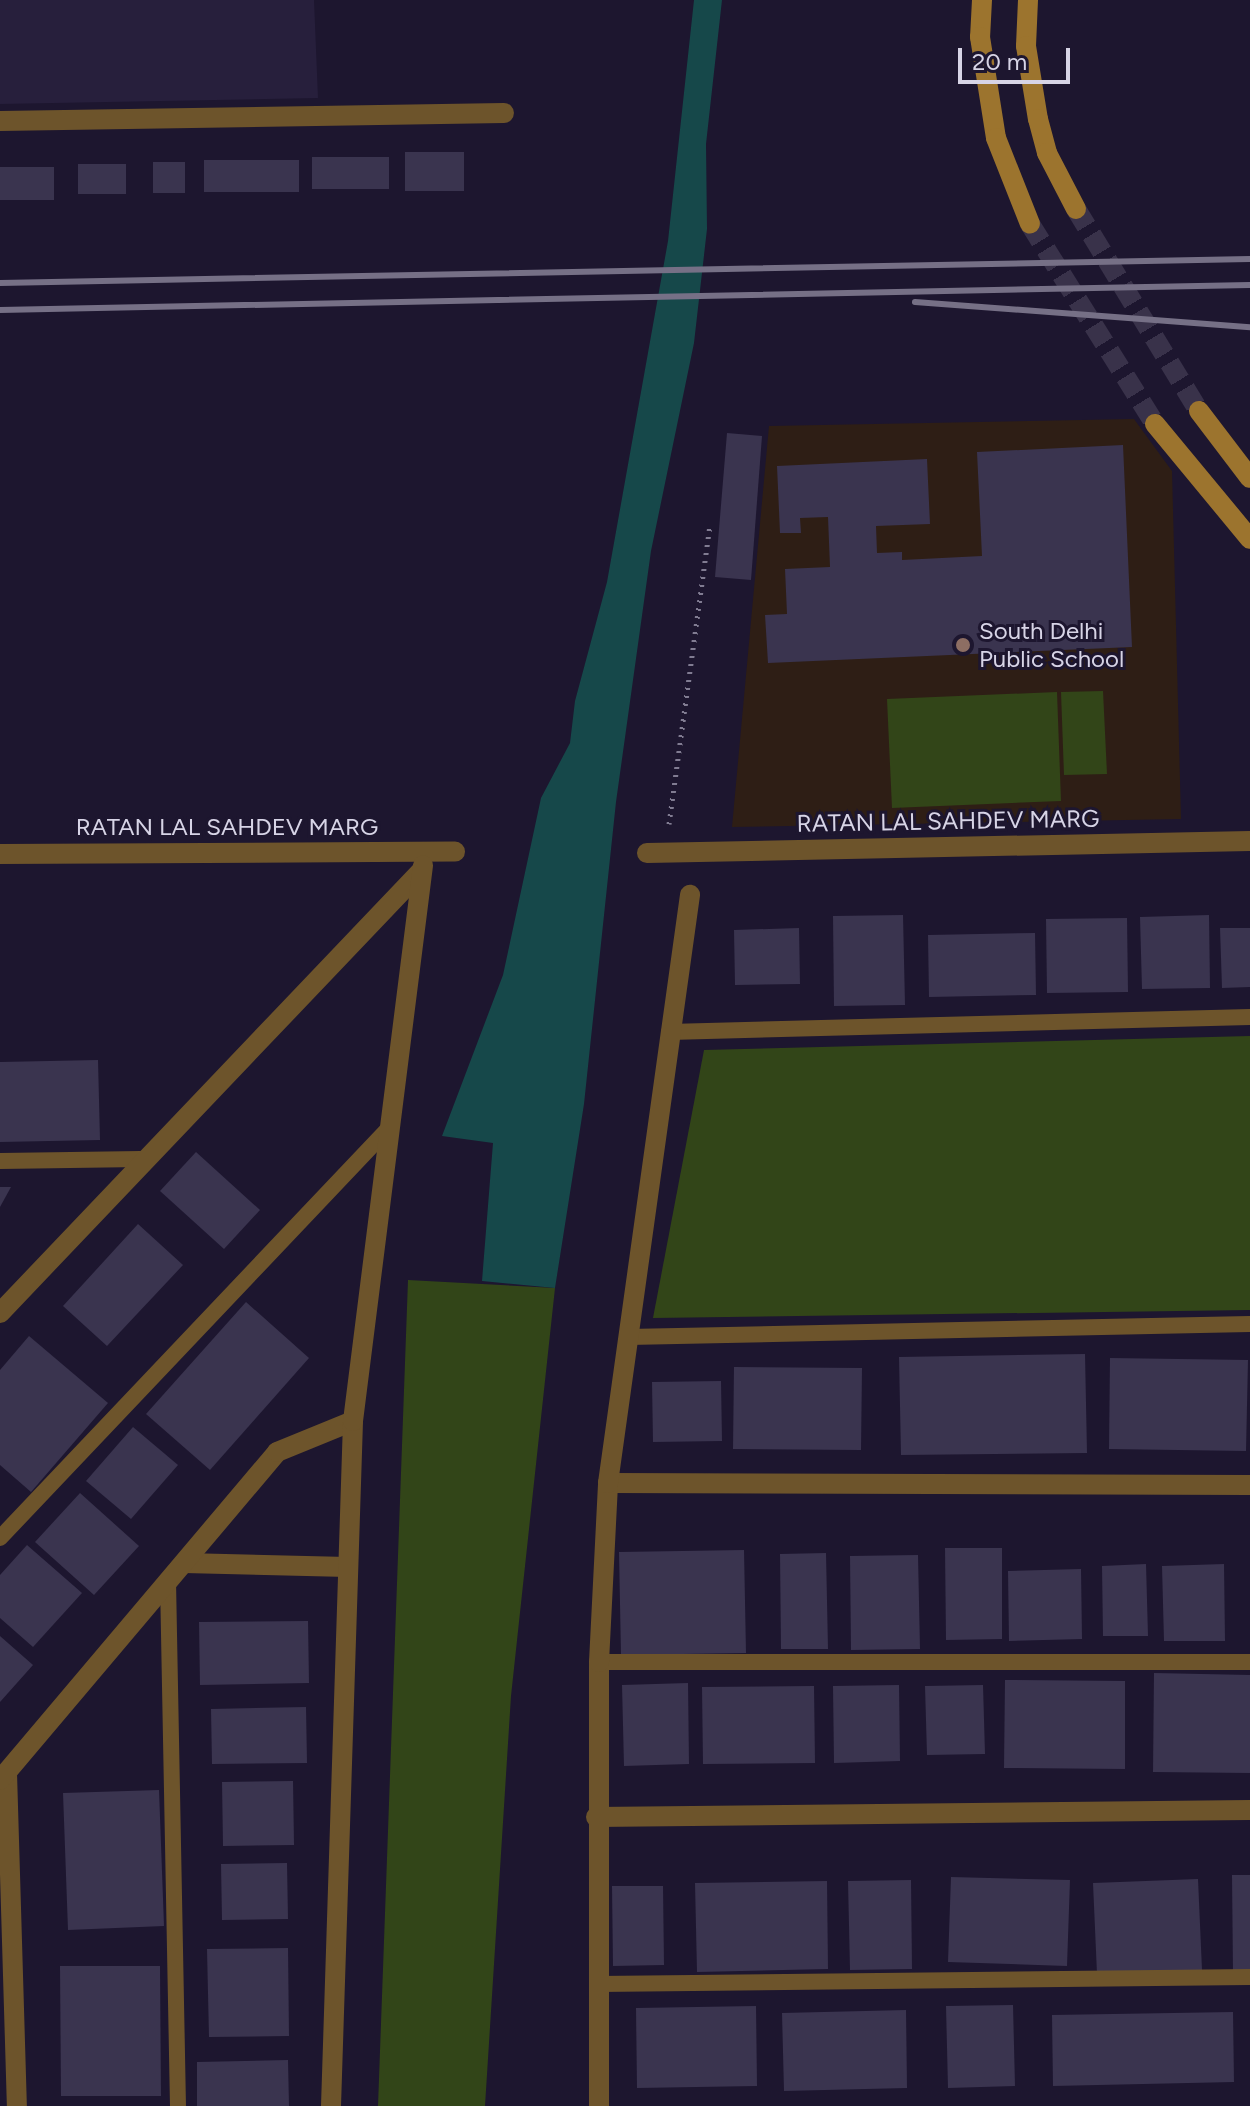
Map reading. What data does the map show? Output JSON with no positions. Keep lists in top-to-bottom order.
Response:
{
  "streets": {
    "street": ["RATAN LAL SAHDEV MARG"]
  },
  "places": ["South Delhi Public School"],
  "scale_bar": "20 m"
}
